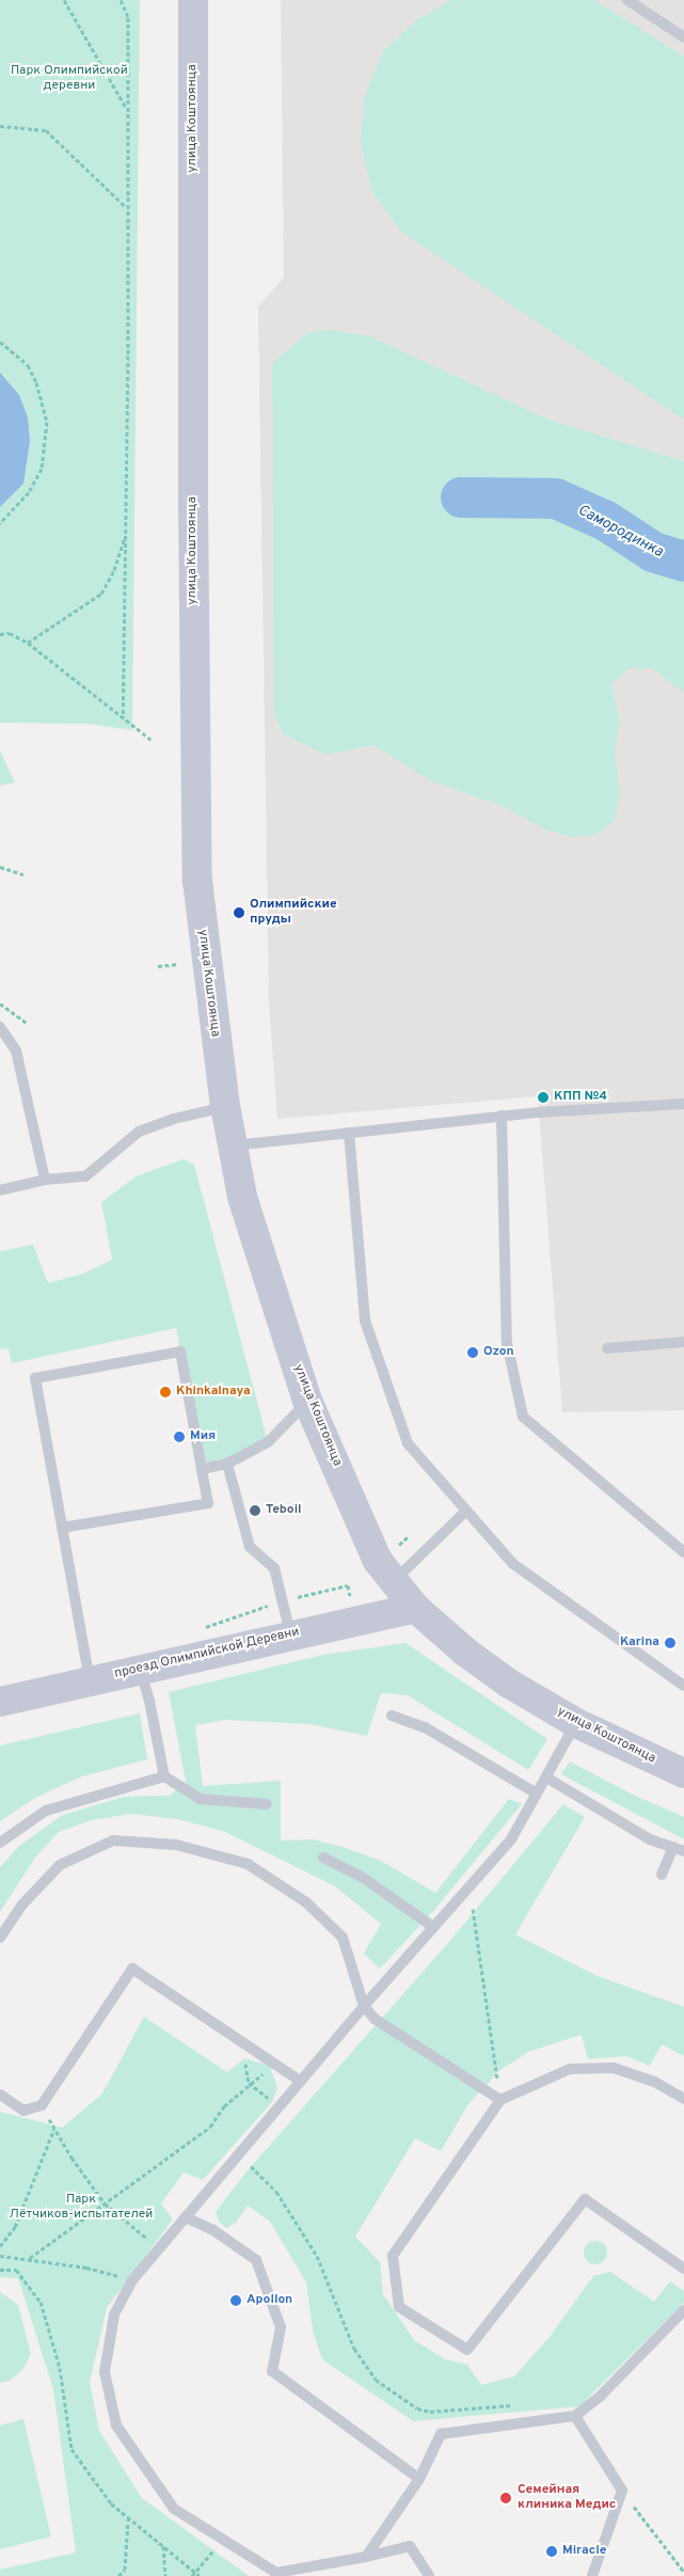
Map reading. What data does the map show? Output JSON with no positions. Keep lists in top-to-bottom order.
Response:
{
  "streets": {
    "street": ["улица Коштоянца", "проезд Олимпийской Деревни"]
  },
  "crossings": [
    ["улица Коштоянца", "проезд Олимпийской Деревни"]
  ],
  "water": ["Самородинка"],
  "parks": ["Парк Олимпийской деревни", "Парк Лётчиков-испытателей"],
  "places": [
    "Олимпийские пруды",
    "КПП №4",
    "Ozon",
    "Khinkalnaya",
    "Мия",
    "Teboil",
    "Karina",
    "Apollon",
    "Семейная клиника Медис",
    "Miracle"
  ]
}
